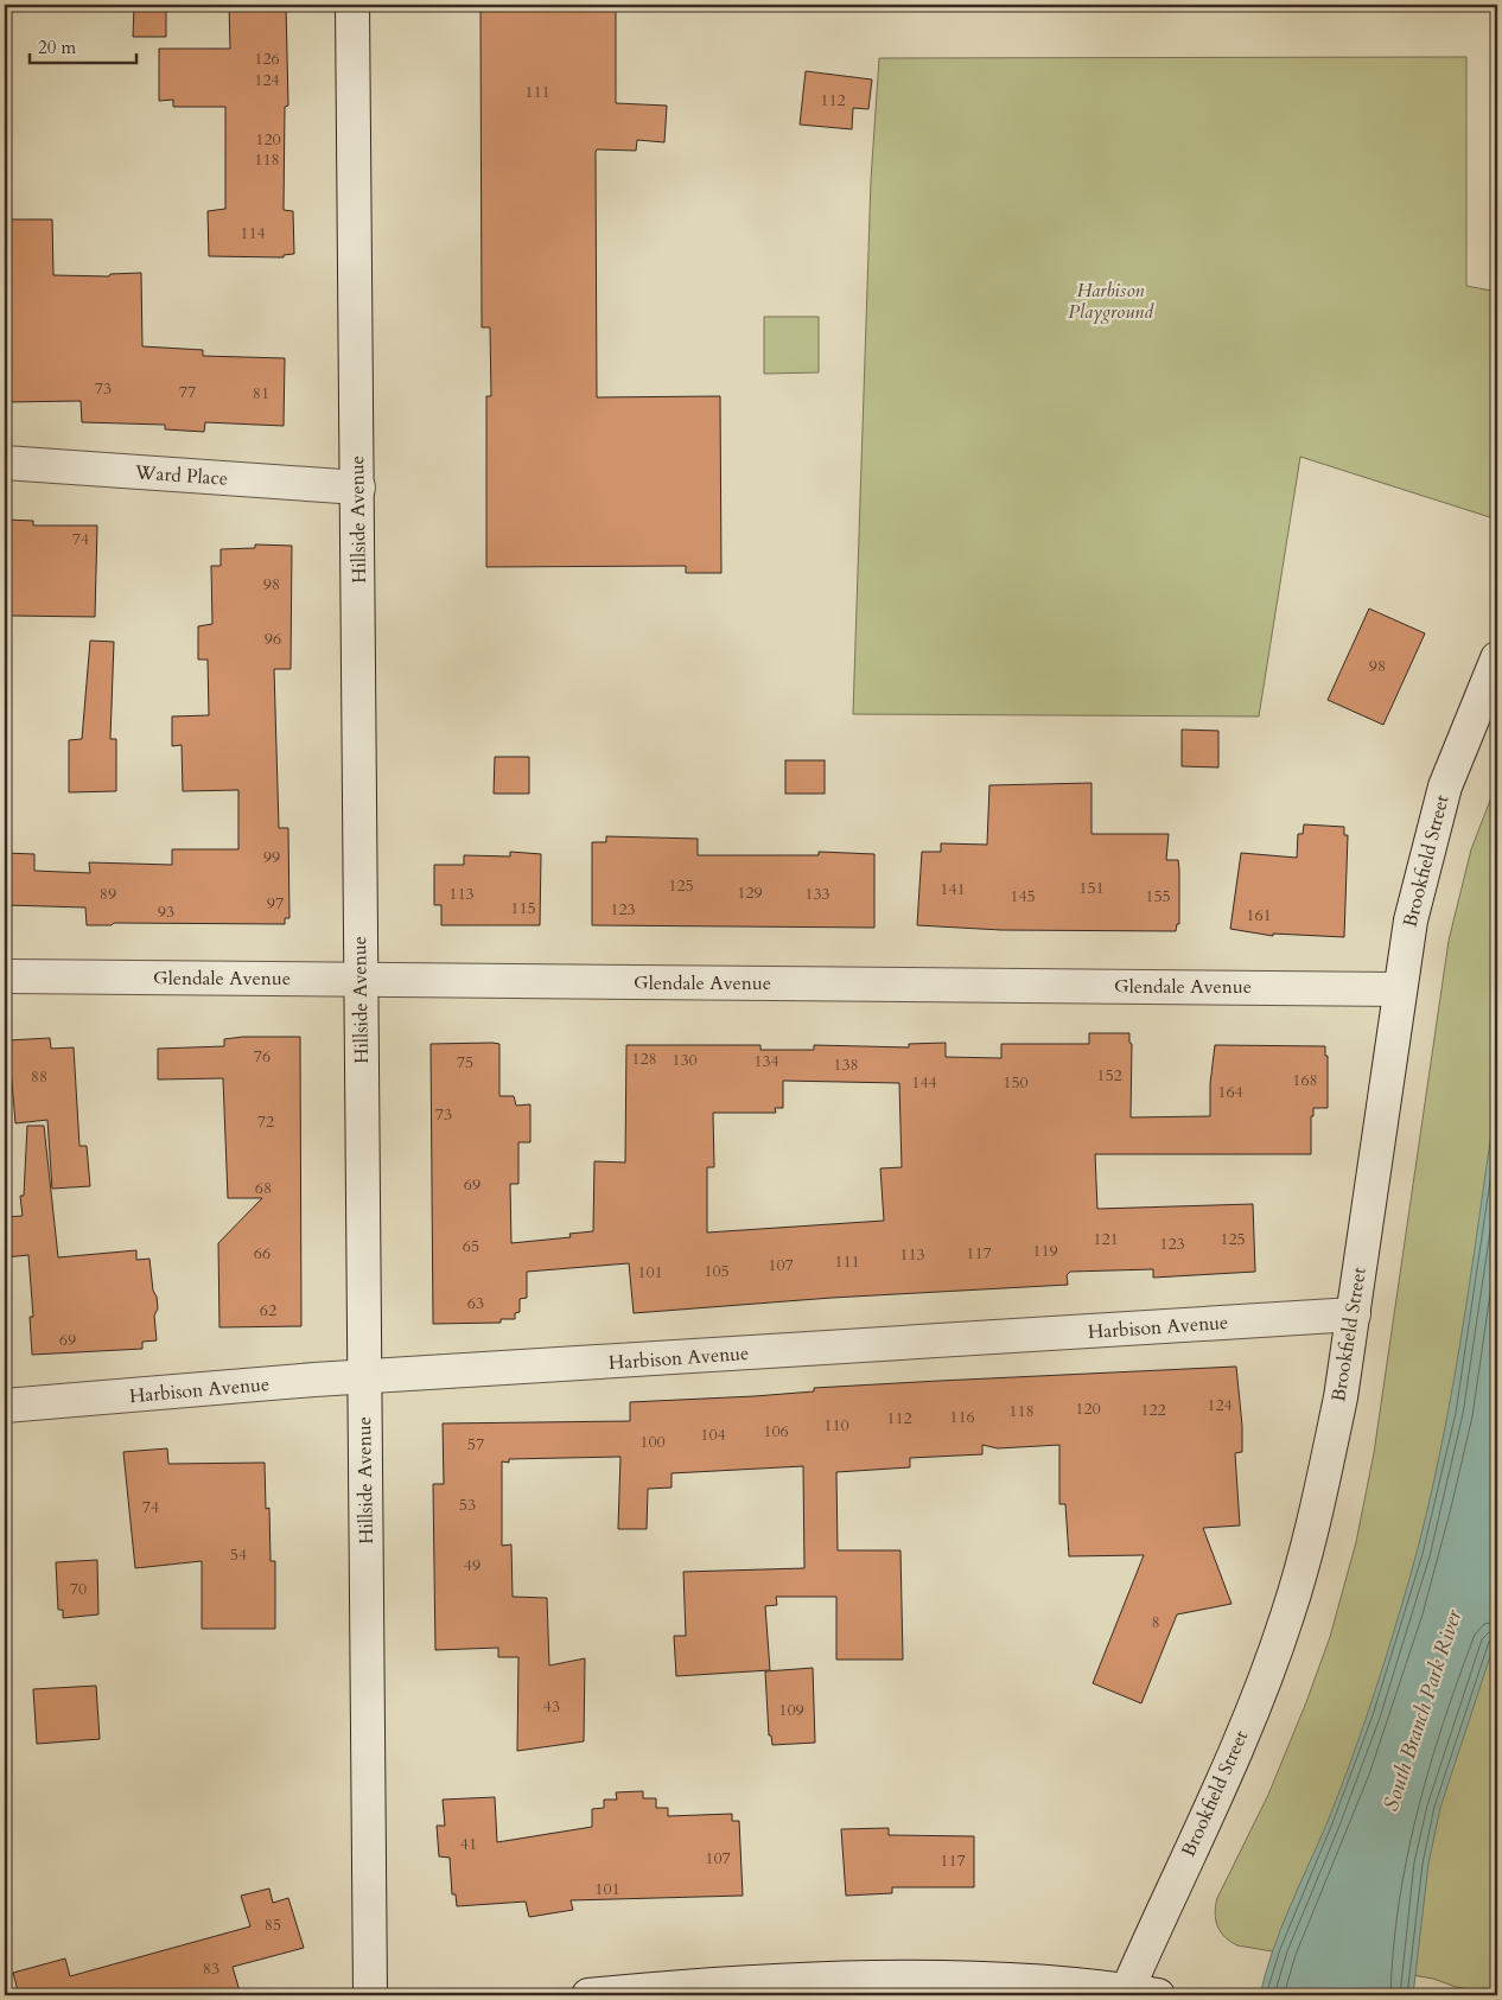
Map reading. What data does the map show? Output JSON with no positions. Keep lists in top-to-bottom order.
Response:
{
  "streets": {
    "street": [
      "Ward Place",
      "Hillside Avenue",
      "Brookfield Street",
      "Glendale Avenue",
      "Harbison Avenue"
    ]
  },
  "crossings": [
    ["Ward Place", "Hillside Avenue"],
    ["Hillside Avenue", "Glendale Avenue"],
    ["Hillside Avenue", "Harbison Avenue"],
    ["Brookfield Street", "Glendale Avenue"],
    ["Brookfield Street", "Harbison Avenue"]
  ],
  "water": ["South Branch Park River"],
  "parks": ["Harbison Playground"],
  "house_numbers": [
    "126",
    "124",
    "111",
    "112",
    "120",
    "118",
    "114",
    "73",
    "77",
    "81",
    "74",
    "98",
    "96",
    "98",
    "99",
    "125",
    "151",
    "141",
    "129",
    "89",
    "113",
    "133",
    "145",
    "155",
    "97",
    "115",
    "123",
    "93",
    "161",
    "76",
    "128",
    "130",
    "134",
    "75",
    "138",
    "152",
    "88",
    "168",
    "144",
    "150",
    "164",
    "73",
    "72",
    "69",
    "68",
    "121",
    "125",
    "123",
    "65",
    "119",
    "66",
    "117",
    "113",
    "111",
    "107",
    "105",
    "101",
    "63",
    "62",
    "69",
    "124",
    "120",
    "122",
    "118",
    "116",
    "112",
    "110",
    "106",
    "104",
    "100",
    "57",
    "53",
    "74",
    "54",
    "49",
    "70",
    "8",
    "43",
    "109",
    "41",
    "107",
    "117",
    "101",
    "85",
    "83"
  ],
  "scale_bar": "20 m"
}
